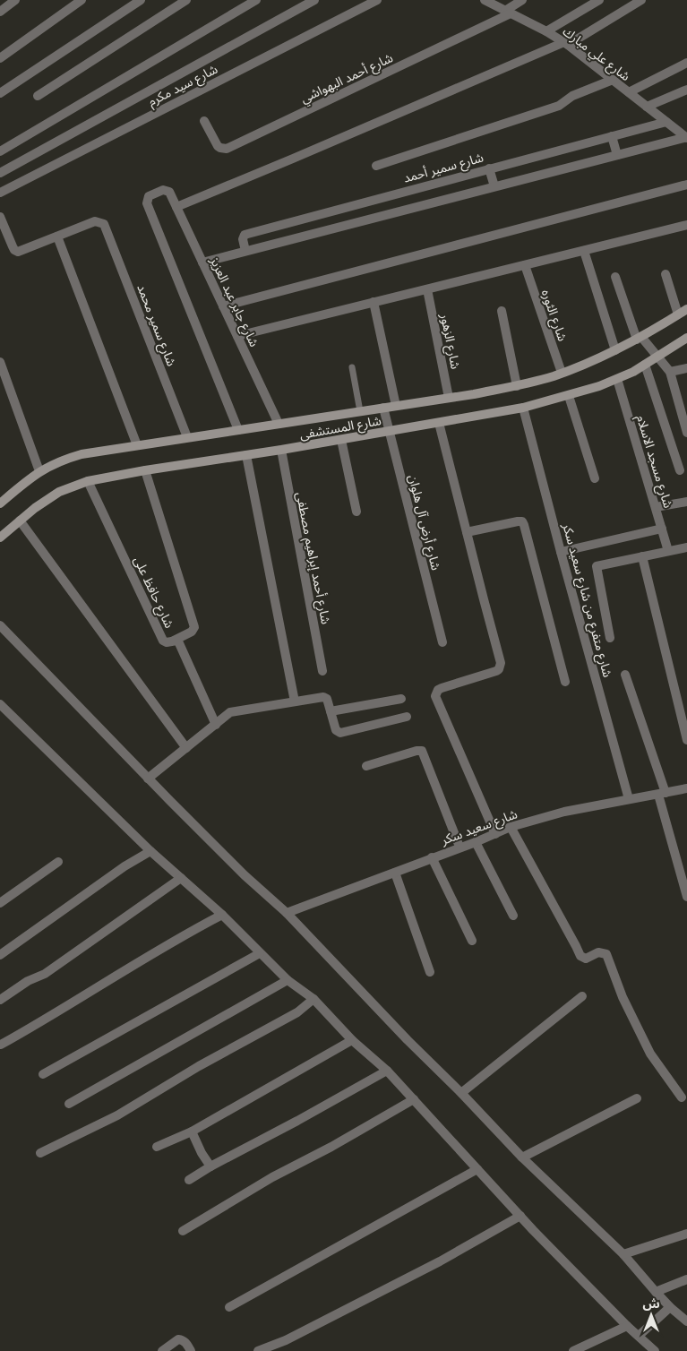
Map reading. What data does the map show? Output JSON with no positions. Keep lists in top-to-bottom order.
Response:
{
  "streets": {
    "street": [
      "شارع علي مبارك",
      "شارع أحمد البهواشي",
      "شارع سيد مكرم",
      "شارع سمير أحمد",
      "شارع جابر عبد العزيز",
      "شارع الثوره",
      "شارع سمير محمد",
      "شارع الزهور",
      "شارع المستشفى",
      "شارع مسجد الاسلام",
      "شارع أرض آل هلوان",
      "شارع أحمد إبراهيم مصطفى",
      "شارع حافظ على",
      "شارع متفرع من شارع سعيد سكر",
      "شارع سعيد سكر"
    ]
  },
  "crossings": [
    ["شارع علي مبارك", "شارع أحمد البهواشي"],
    ["شارع علي مبارك", "شارع سمير أحمد"],
    ["شارع جابر عبد العزيز", "شارع المستشفى"],
    ["شارع الثوره", "شارع المستشفى"],
    ["شارع سمير محمد", "شارع المستشفى"],
    ["شارع الزهور", "شارع المستشفى"],
    ["شارع المستشفى", "شارع مسجد الاسلام"],
    ["شارع المستشفى", "شارع أرض آل هلوان"],
    ["شارع المستشفى", "شارع أحمد إبراهيم مصطفى"],
    ["شارع المستشفى", "شارع حافظ على"],
    ["شارع المستشفى", "شارع متفرع من شارع سعيد سكر"],
    ["شارع متفرع من شارع سعيد سكر", "شارع سعيد سكر"]
  ],
  "north": "top"
}
